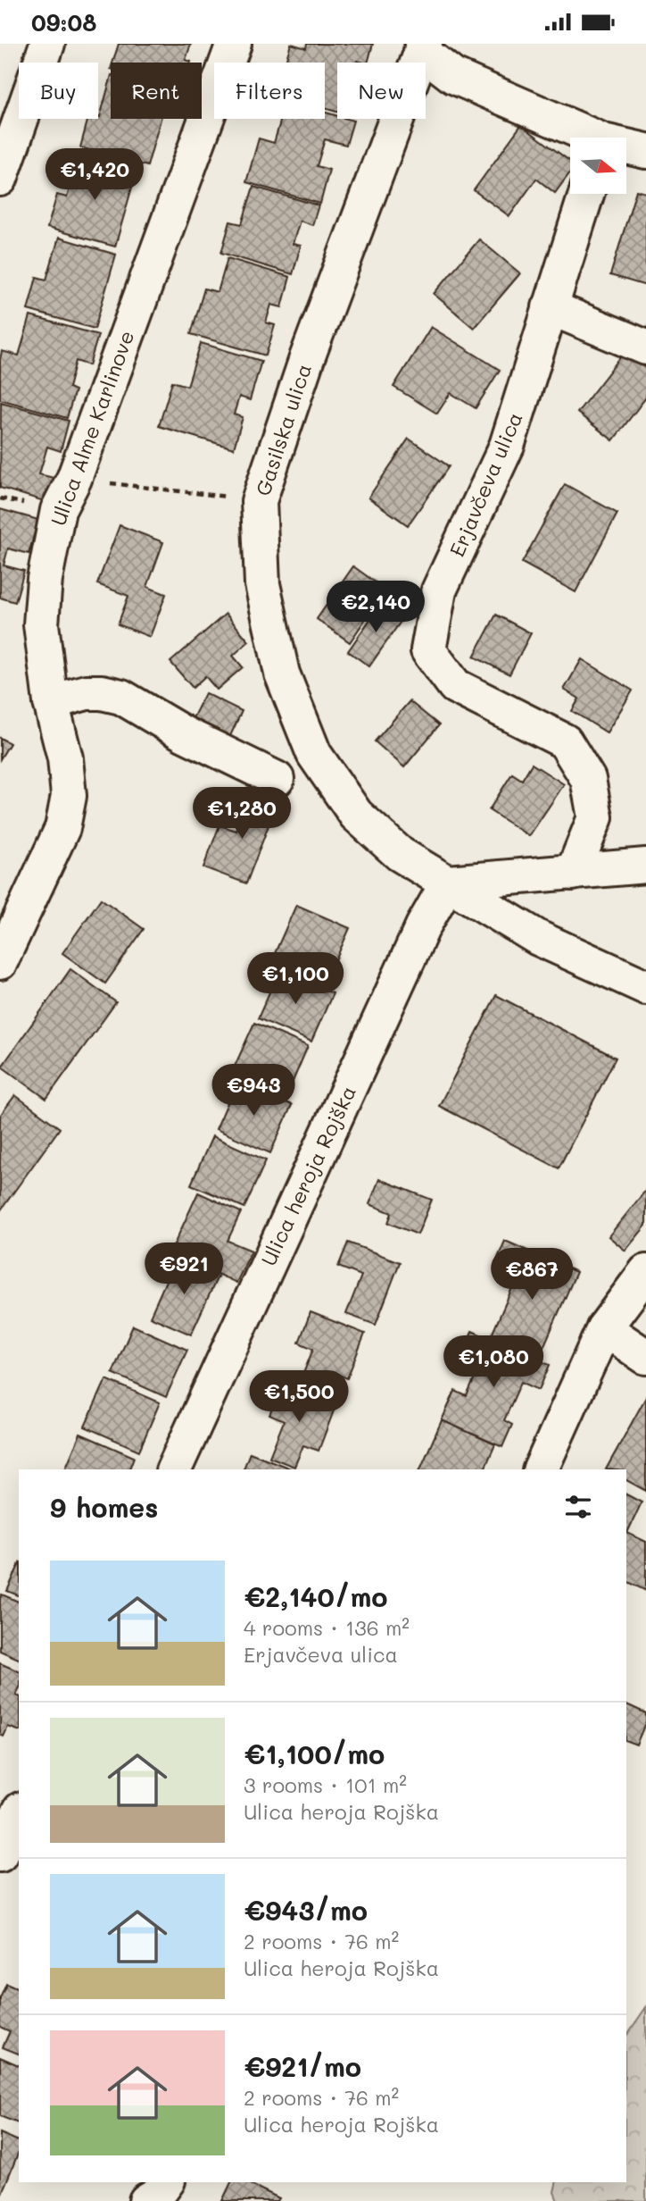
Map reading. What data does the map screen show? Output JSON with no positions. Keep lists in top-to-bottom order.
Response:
{
  "streets": {
    "street": [
      "Ulica Alme Karlinove",
      "Gasilska ulica",
      "Erjavčeva ulica",
      "Ulica heroja Rojška"
    ]
  },
  "crossings": [
    ["Gasilska ulica", "Ulica heroja Rojška"]
  ],
  "north": "right",
  "page": {
    "status": "09:08",
    "chip": [
      "Buy",
      "Rent",
      "Filters",
      "New"
    ],
    "price": [
      "€1,420",
      "€2,140",
      "€1,280",
      "€1,100",
      "€943",
      "€921",
      "€867",
      "€1,080",
      "€1,500"
    ],
    "heading": "9 homes",
    "list": [
      {
        "name": "€2,140/mo",
        "note": "4 rooms · 136 m² · Erjavčeva ulica"
      },
      {
        "name": "€1,100/mo",
        "note": "3 rooms · 101 m² · Ulica heroja Rojška"
      },
      {
        "name": "€943/mo",
        "note": "2 rooms · 76 m² · Ulica heroja Rojška"
      },
      {
        "name": "€921/mo",
        "note": "2 rooms · 76 m² · Ulica heroja Rojška"
      }
    ]
  }
}
